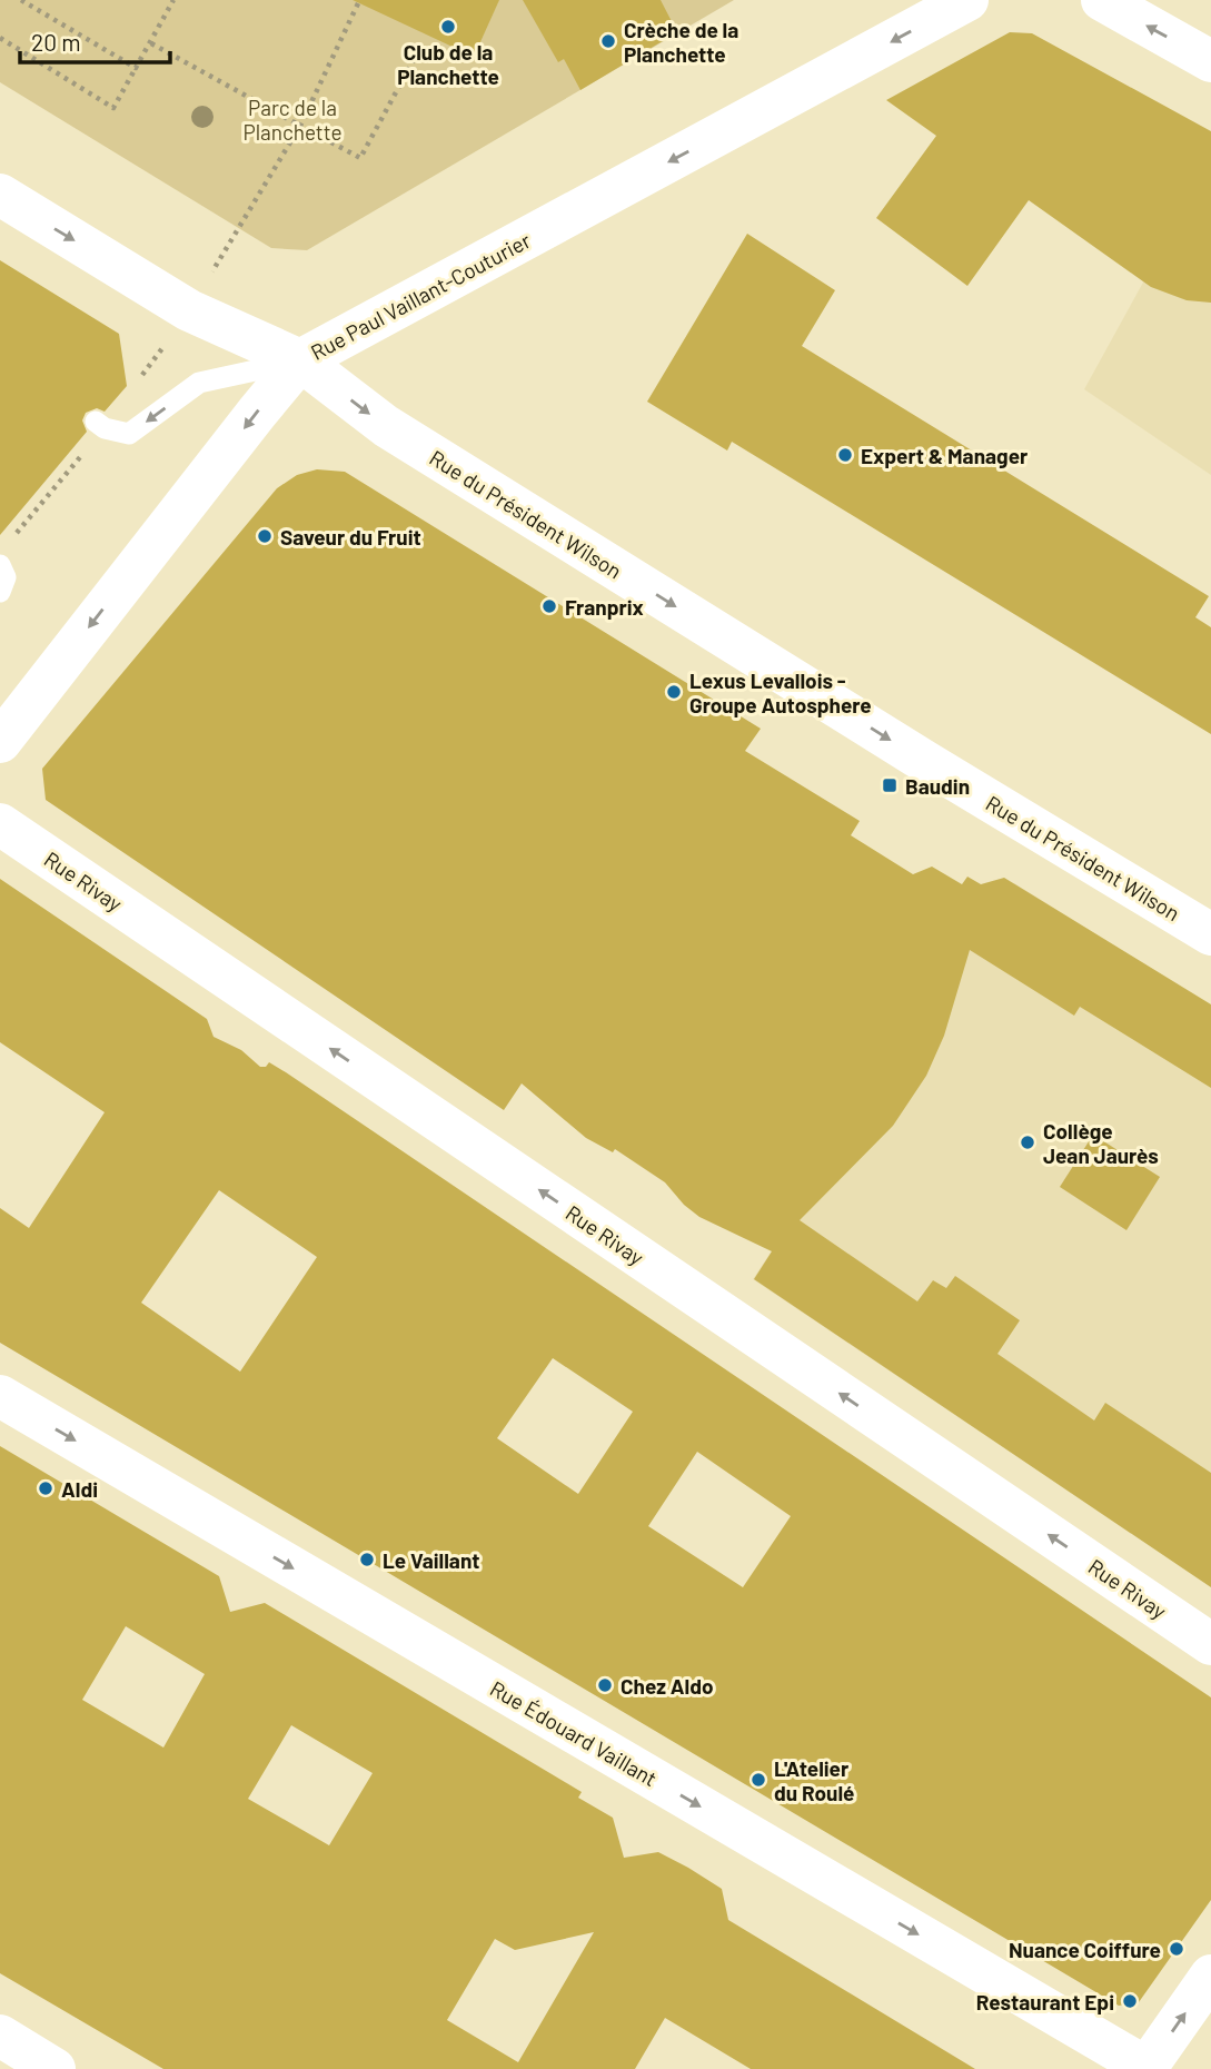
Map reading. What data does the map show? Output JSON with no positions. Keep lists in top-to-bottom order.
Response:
{
  "streets": {
    "street": [
      "Rue Paul Vaillant-Couturier",
      "Rue du Président Wilson",
      "Rue Rivay",
      "Rue Édouard Vaillant"
    ]
  },
  "crossings": [
    ["Rue Paul Vaillant-Couturier", "Rue du Président Wilson"]
  ],
  "one_way": [
    "Rue Paul Vaillant-Couturier",
    "Rue du Président Wilson",
    "Rue Rivay",
    "Rue Édouard Vaillant"
  ],
  "parks": ["Parc de la Planchette"],
  "places": {
    "other": [
      "Club de la Planchette",
      "Crèche de la Planchette",
      "Expert & Manager",
      "Saveur du Fruit",
      "Franprix",
      "Lexus Levallois - Groupe Autosphere",
      "Collège Jean Jaurès",
      "Aldi",
      "Le Vaillant",
      "Chez Aldo",
      "L'Atelier du Roulé",
      "Nuance Coiffure",
      "Restaurant Epi"
    ],
    "transit": ["Baudin"]
  },
  "scale_bar": "20 m"
}
